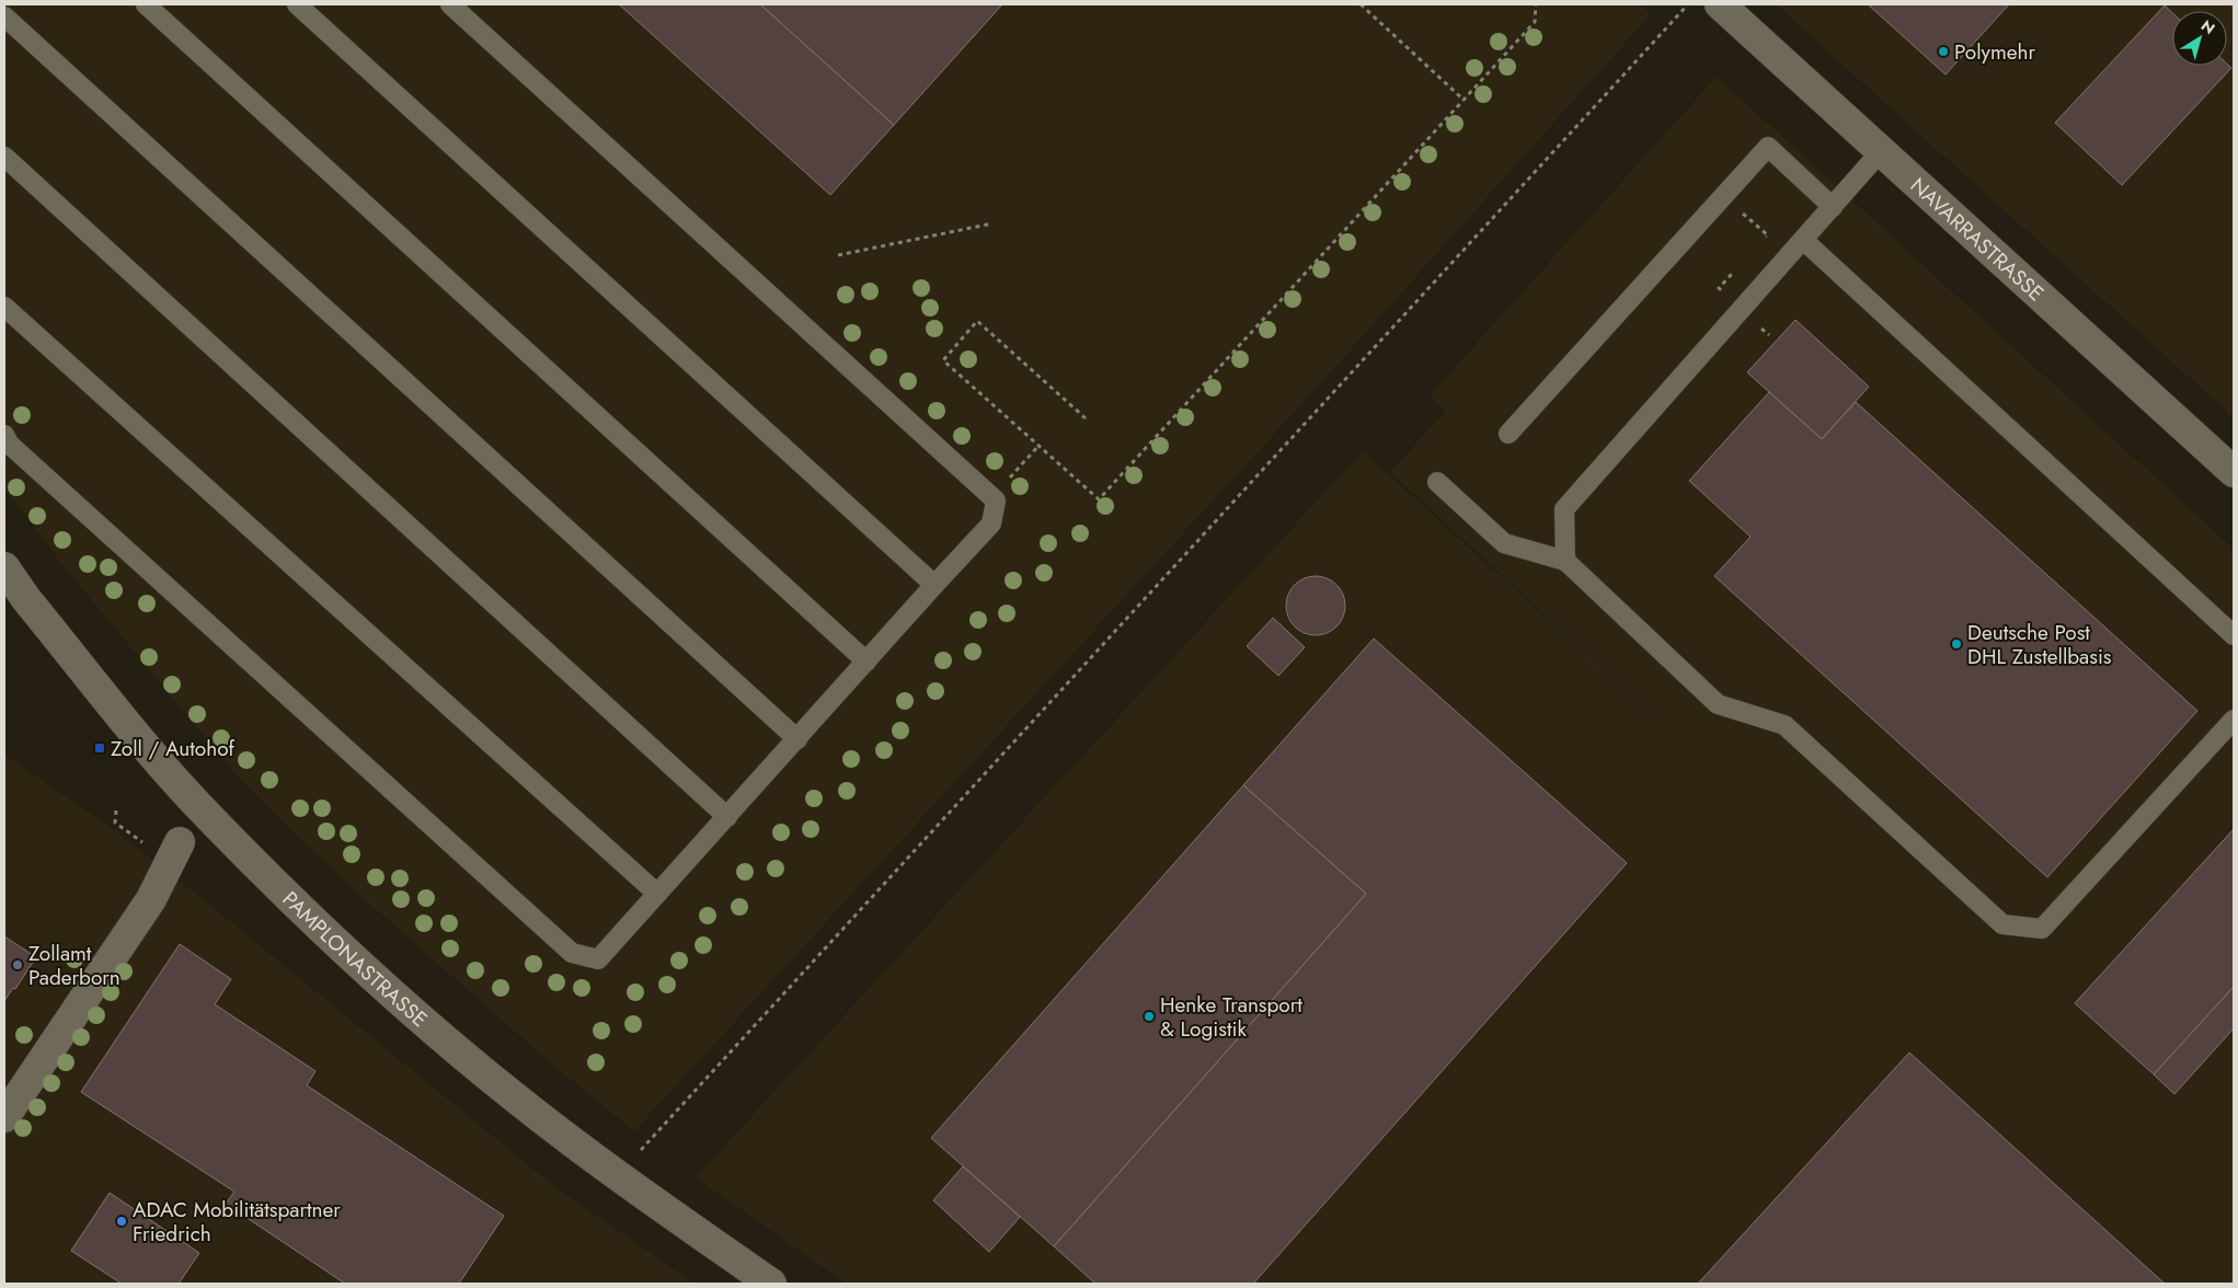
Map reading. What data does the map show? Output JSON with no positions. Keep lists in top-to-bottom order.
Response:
{
  "streets": {
    "street": ["NAVARRASTRASSE", "PAMPLONASTRASSE"]
  },
  "places": {
    "other": [
      "Polymehr",
      "Deutsche Post DHL Zustellbasis",
      "Zollamt Paderborn",
      "Henke Transport & Logistik",
      "ADAC Mobilitätspartner Friedrich"
    ],
    "transit": ["Zoll / Autohof"]
  },
  "north": "top right"
}
